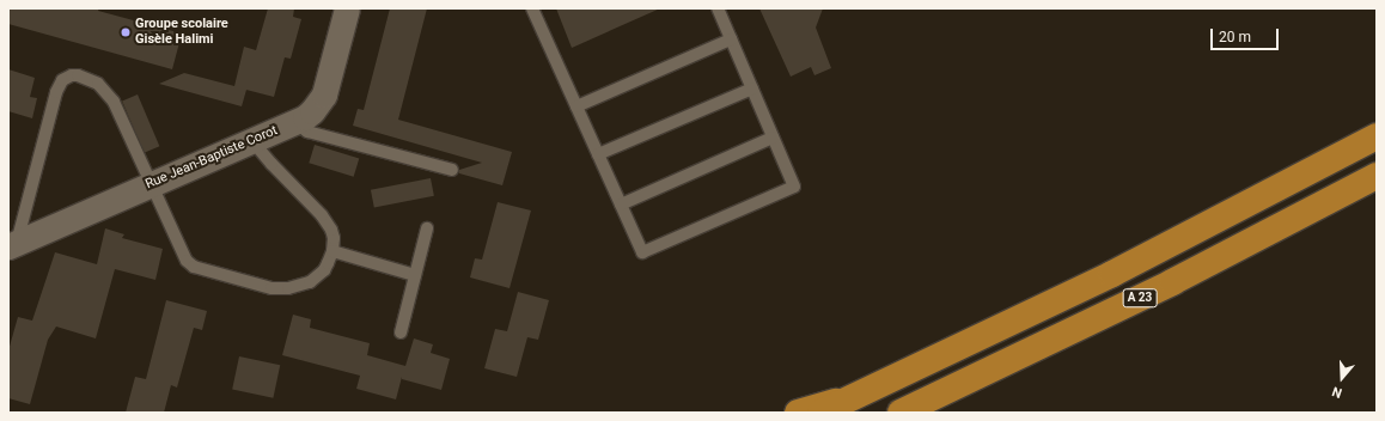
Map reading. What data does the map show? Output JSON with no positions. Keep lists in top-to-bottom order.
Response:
{
  "streets": {
    "highway": ["A 23"],
    "street": ["Rue Jean-Baptiste Corot"]
  },
  "places": ["Groupe scolaire Gisèle Halimi"],
  "scale_bar": "20 m",
  "north": "bottom"
}
